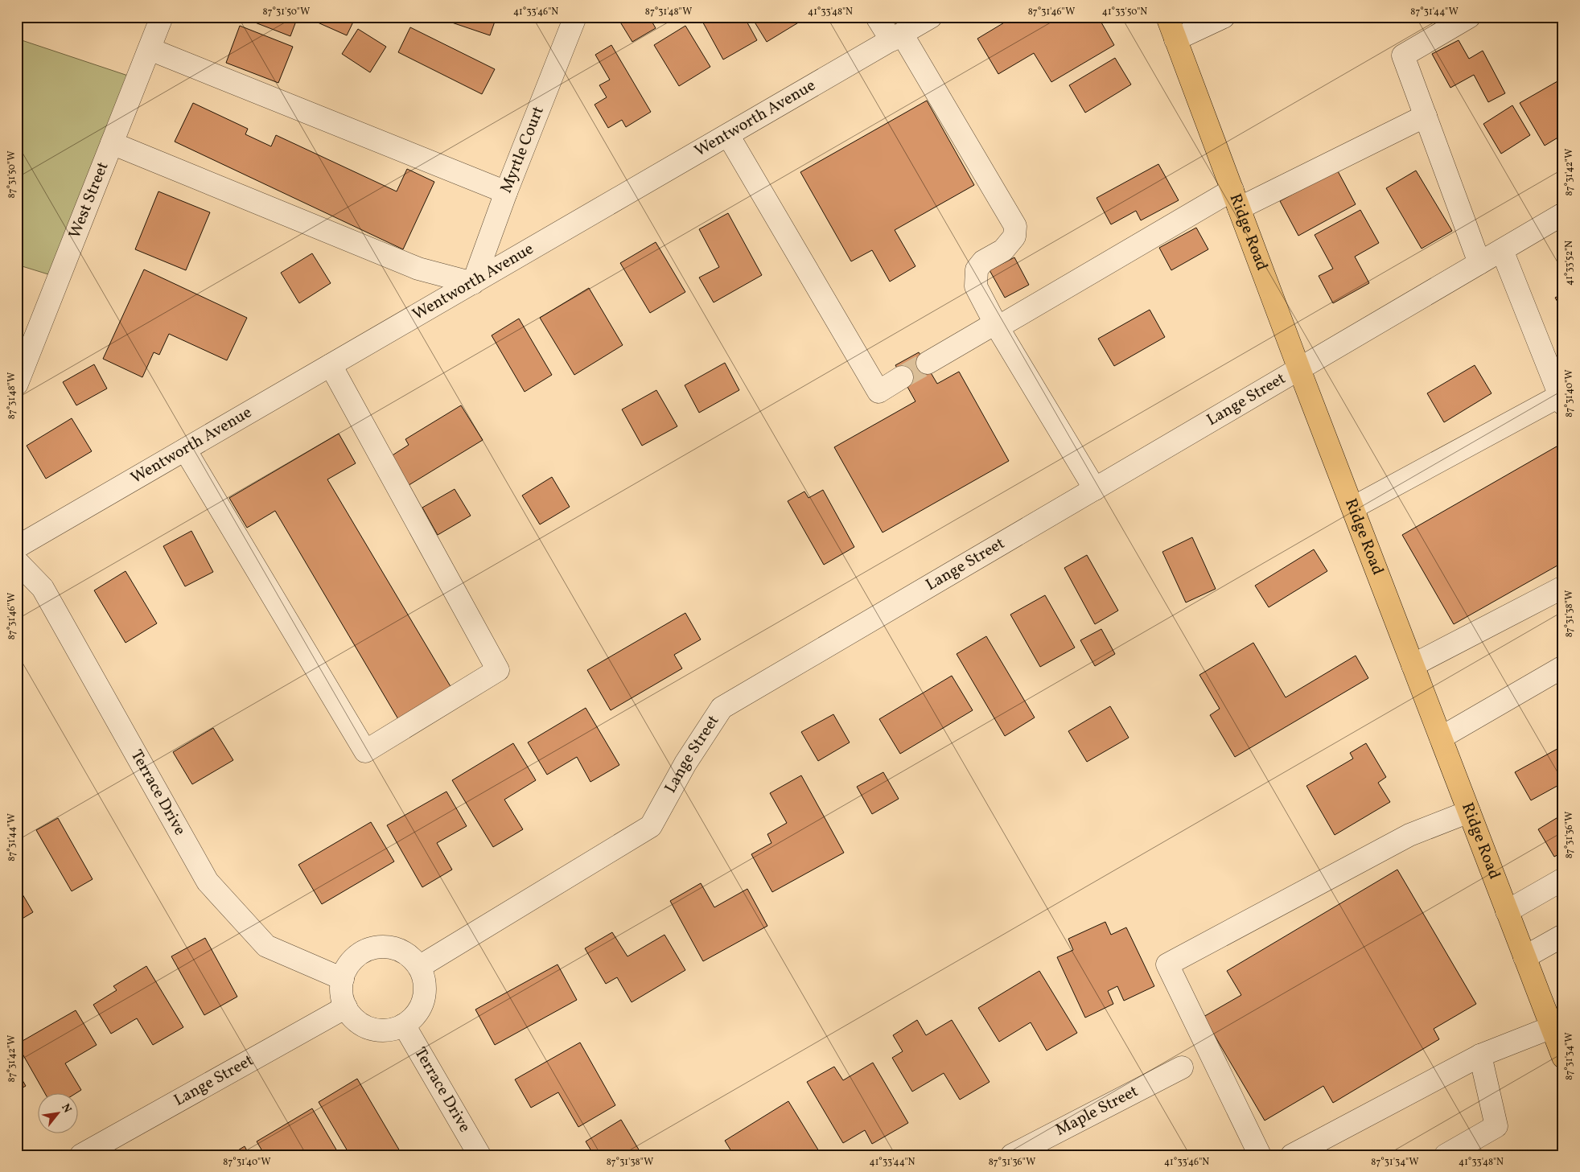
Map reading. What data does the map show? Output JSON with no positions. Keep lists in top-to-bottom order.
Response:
{
  "streets": {
    "main road": ["Ridge Road"],
    "street": [
      "Wentworth Avenue",
      "Myrtle Court",
      "West Street",
      "Lange Street",
      "Terrace Drive",
      "Maple Street"
    ]
  },
  "crossings": [
    ["Wentworth Avenue", "Myrtle Court"],
    ["Ridge Road", "Lange Street"],
    ["Lange Street", "Terrace Drive"]
  ],
  "north": "top right",
  "coordinates": [
    "87°31'50\"W",
    "41°33'46\"N",
    "87°31'48\"W",
    "41°33'48\"N",
    "87°31'46\"W",
    "41°33'50\"N",
    "87°31'44\"W",
    "87°31'42\"W",
    "41°33'52\"N",
    "87°31'40\"W",
    "87°31'38\"W",
    "87°31'36\"W",
    "87°31'34\"W",
    "41°33'44\"N"
  ]
}
